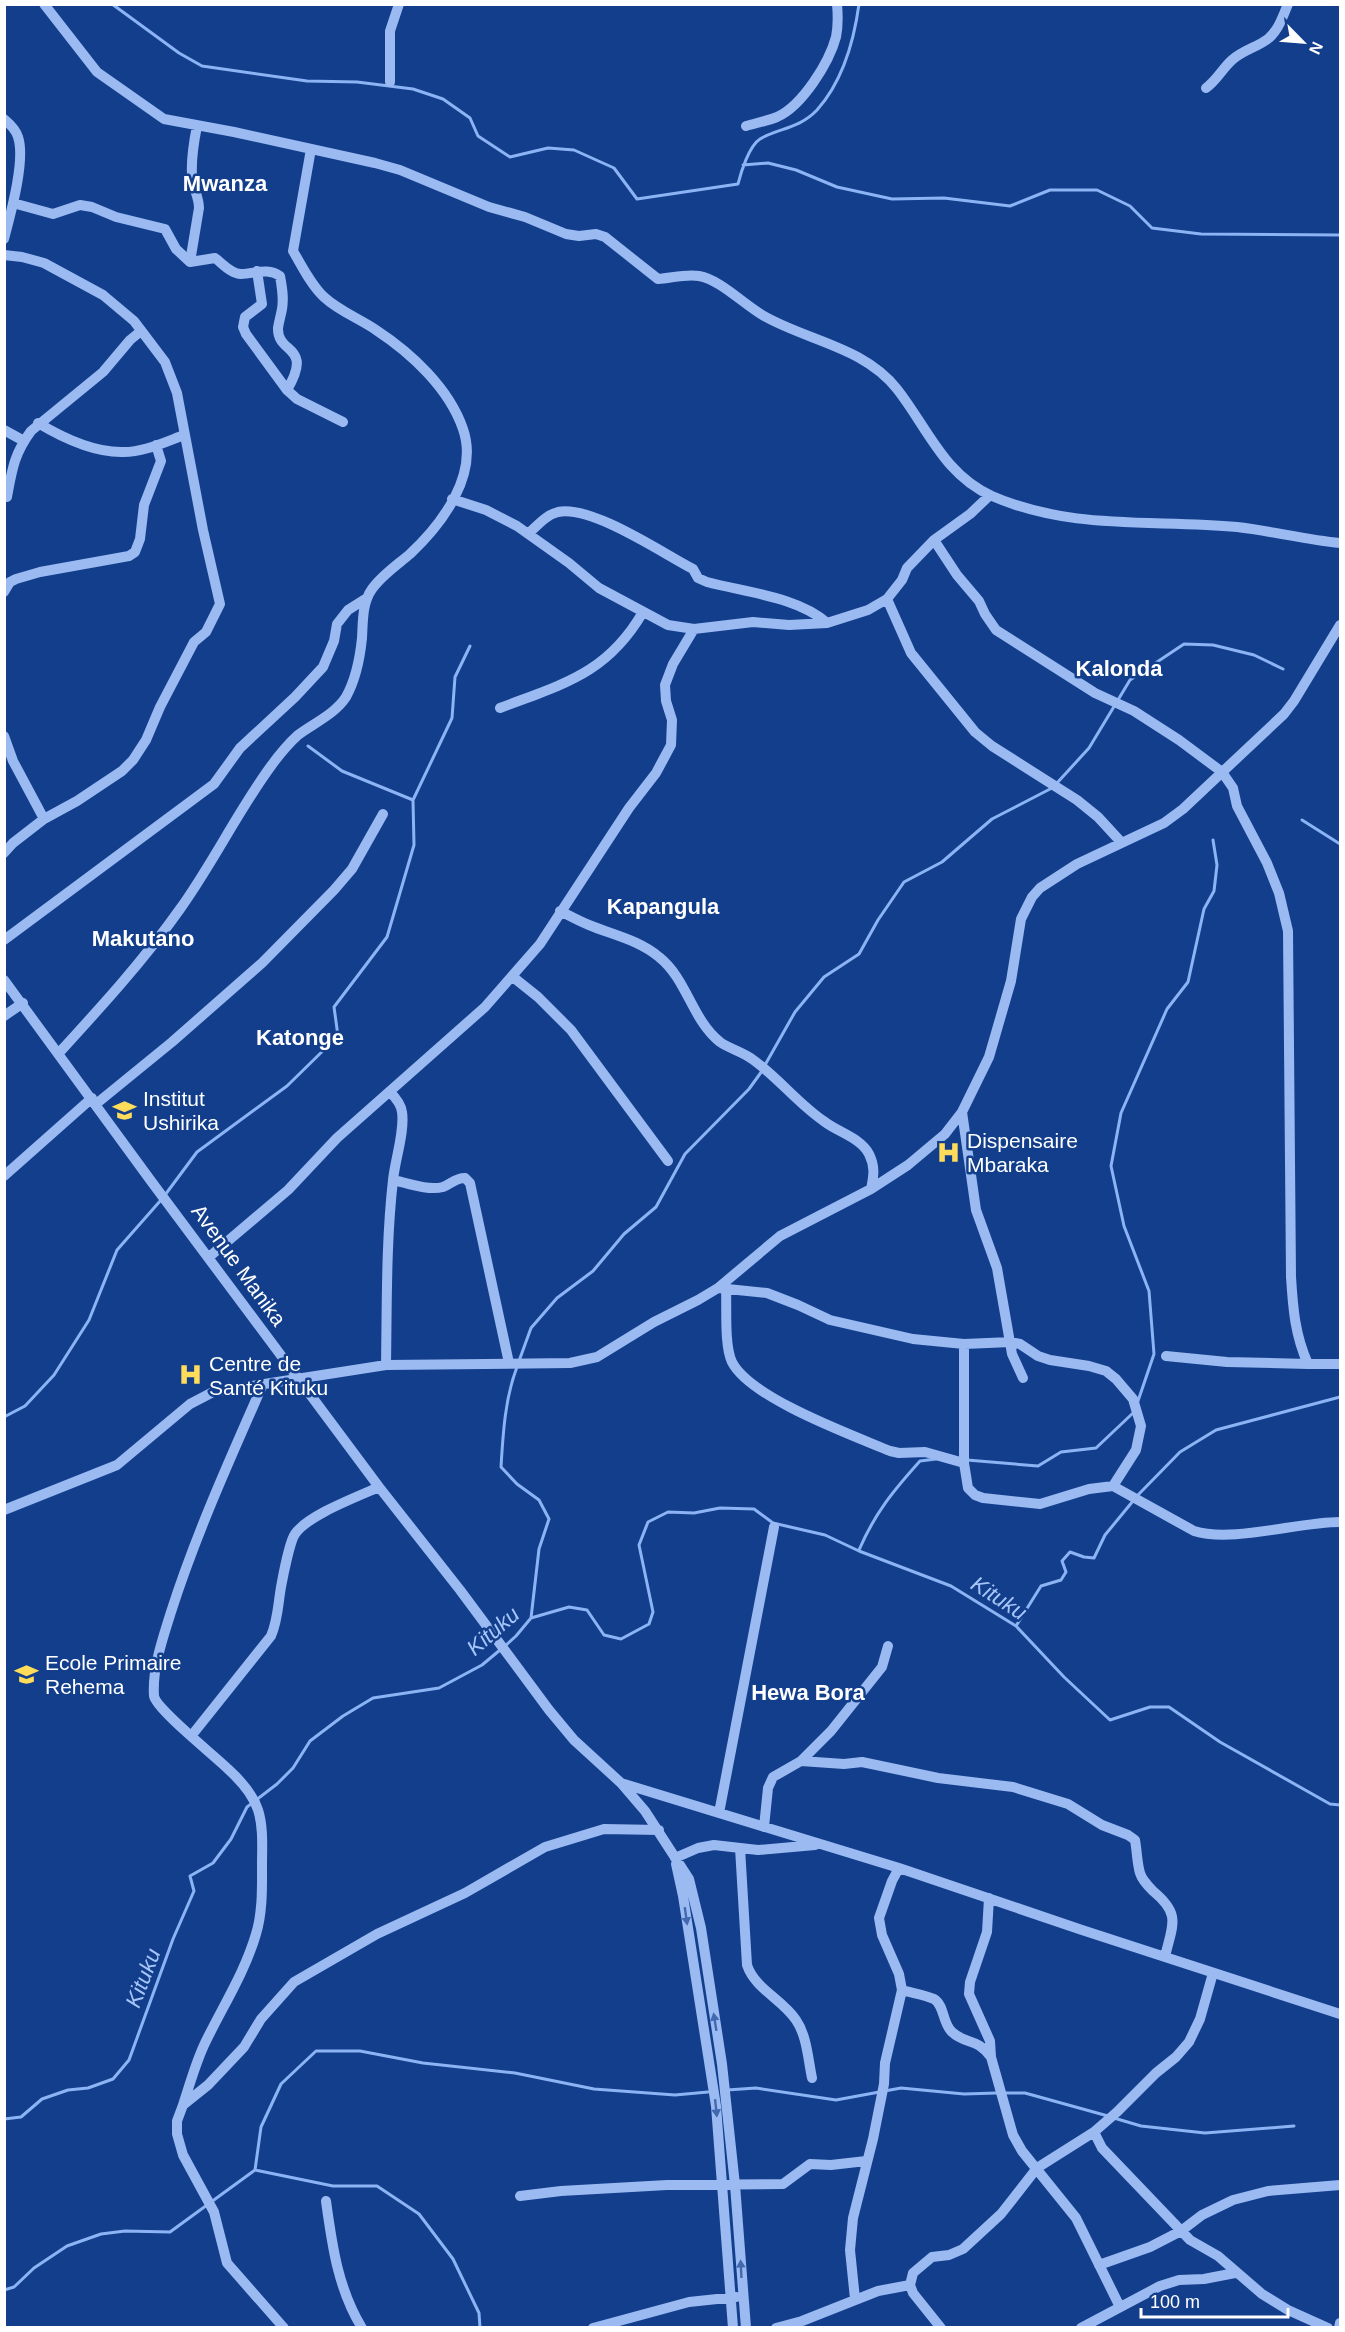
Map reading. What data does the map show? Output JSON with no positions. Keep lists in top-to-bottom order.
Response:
{
  "streets": {
    "street": ["Avenue Manika"]
  },
  "districts": [
    "Mwanza",
    "Kalonda",
    "Kapangula",
    "Makutano",
    "Katonge",
    "Hewa Bora"
  ],
  "water": ["Kituku"],
  "places": {
    "school or university": ["Institut Ushirika", "Ecole Primaire Rehema"],
    "hospital": ["Dispensaire Mbaraka", "Centre de Santé Kituku"]
  },
  "scale_bar": "100 m",
  "north": "bottom right"
}
